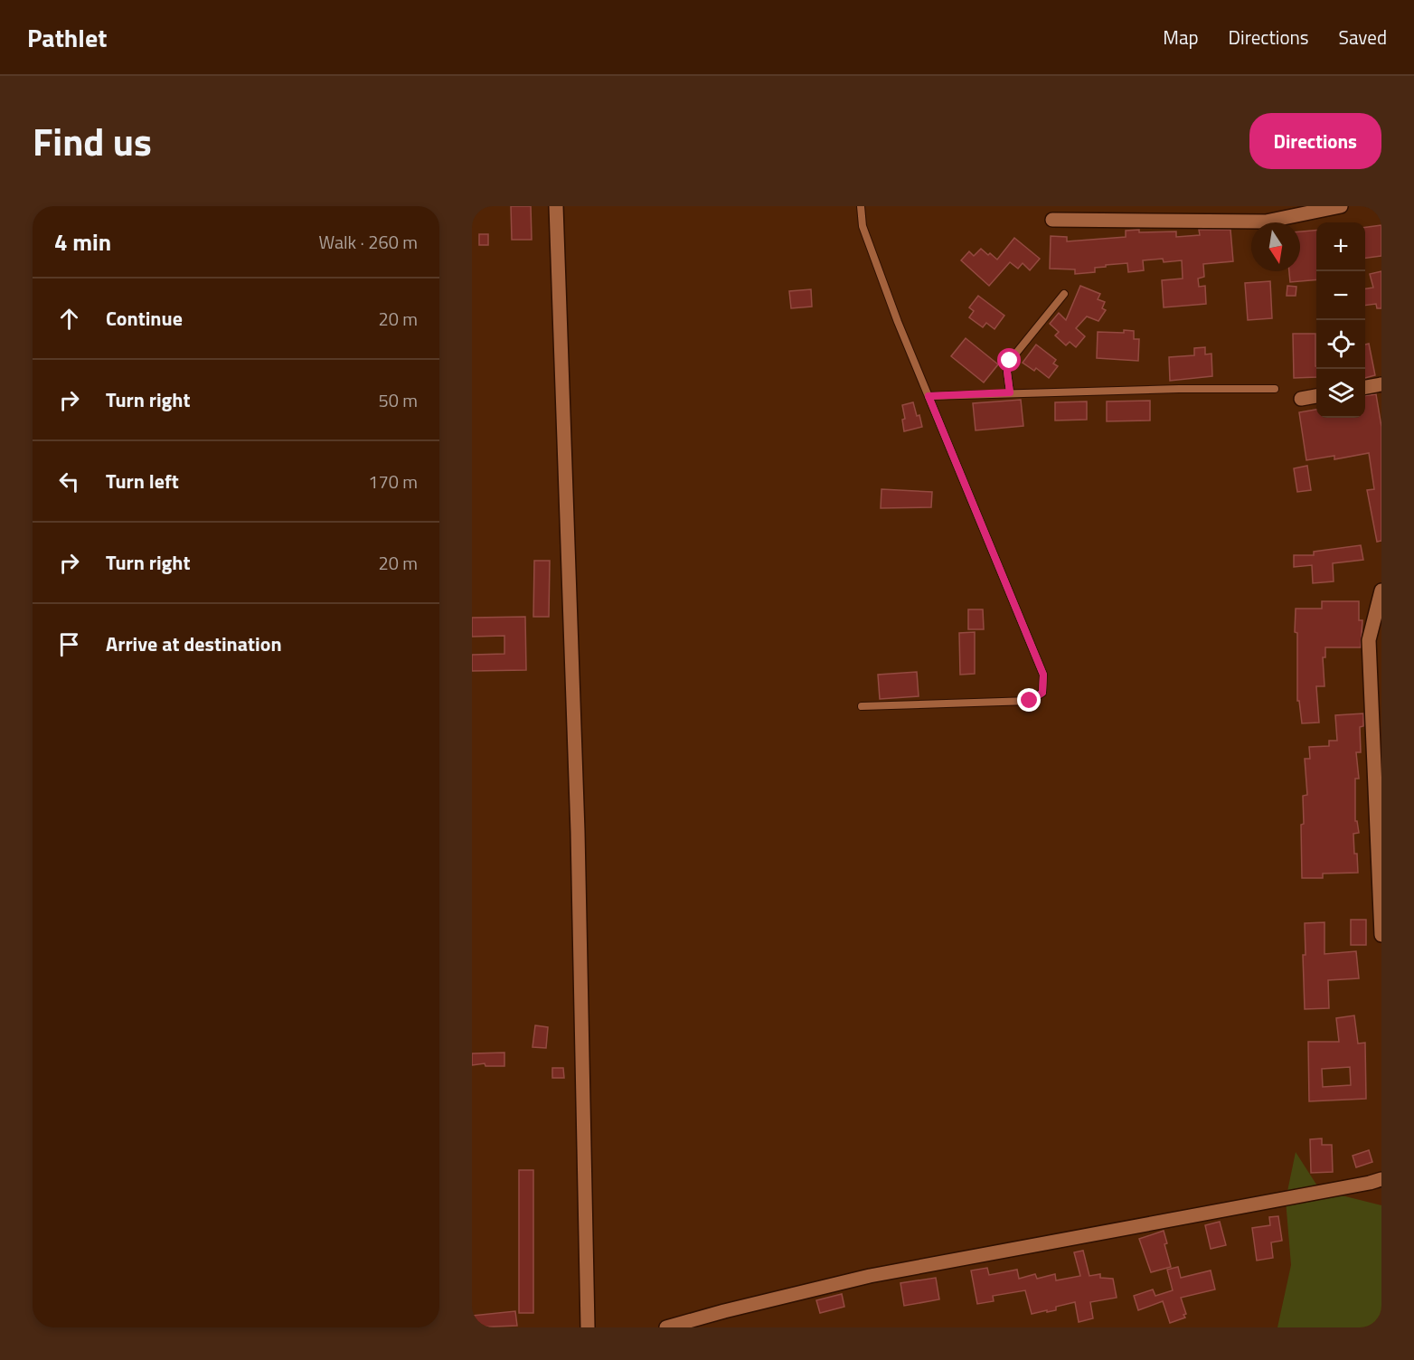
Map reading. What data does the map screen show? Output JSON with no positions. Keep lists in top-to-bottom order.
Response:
{
  "north": "bottom",
  "page": {
    "header": "Pathlet",
    "nav": ["Map", "Directions", "Saved"],
    "title": "Find us",
    "buttons": "Directions",
    "heading": ["4 min", "Walk · 260 m"],
    "map_buttons": ["+", "−"],
    "list": [
      ["Continue", "20 m"],
      ["Turn right", "50 m"],
      ["Turn left", "170 m"],
      ["Turn right", "20 m"],
      "Arrive at destination"
    ]
  }
}
